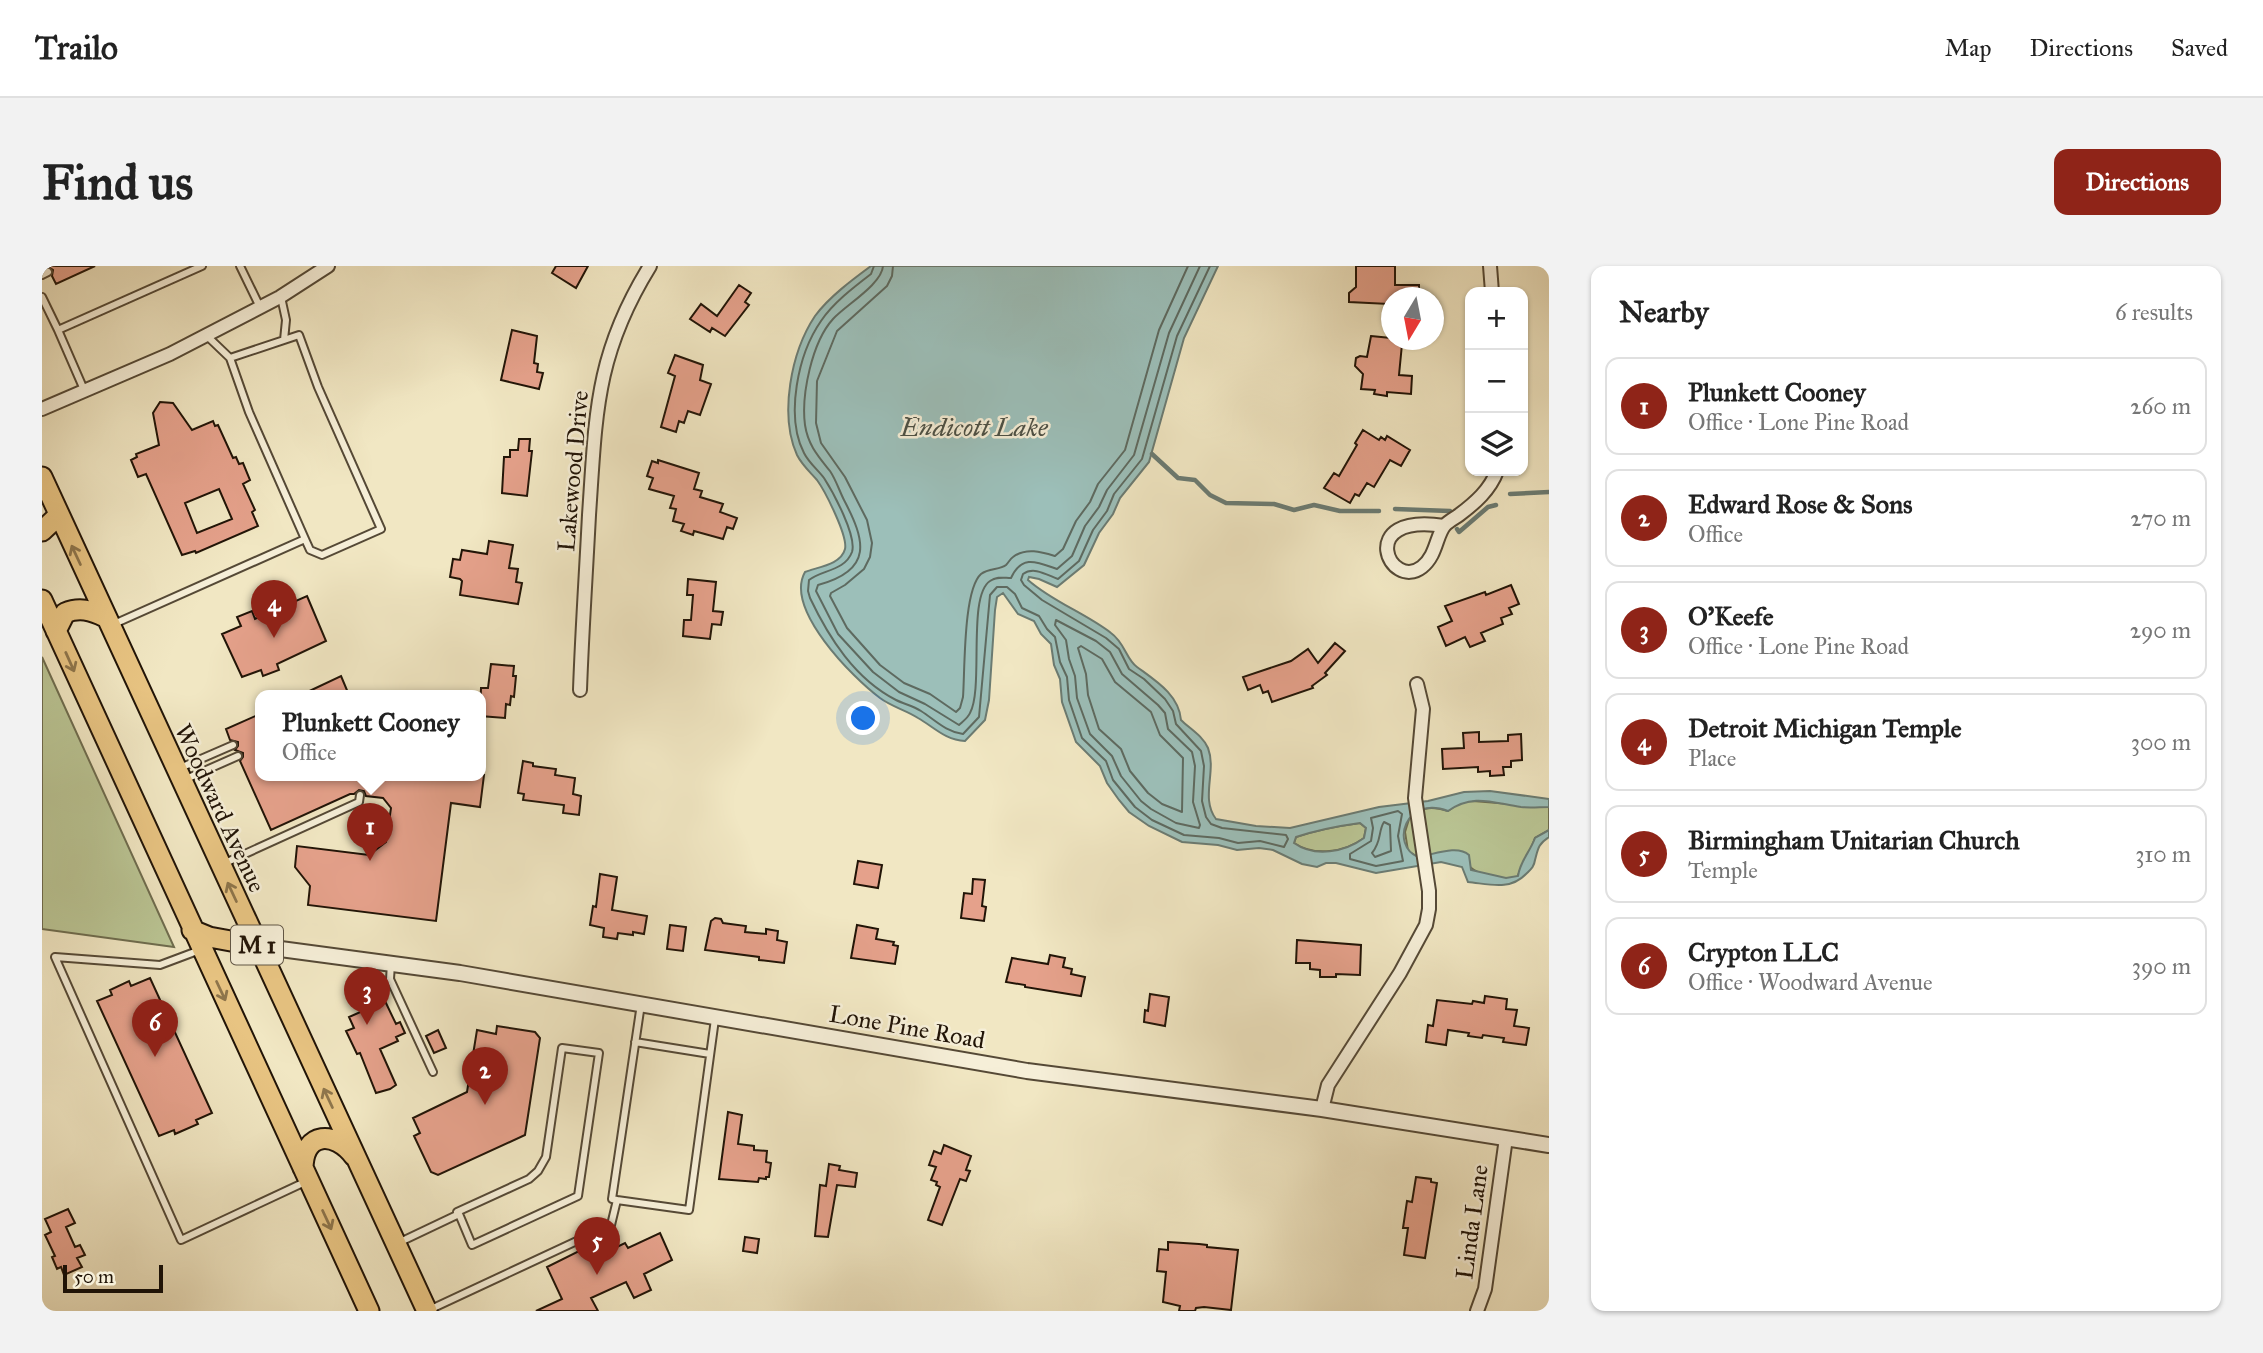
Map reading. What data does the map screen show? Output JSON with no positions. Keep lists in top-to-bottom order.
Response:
{
  "streets": {
    "main road": ["Woodward Avenue", "M 1"],
    "street": ["Lakewood Drive", "Lone Pine Road", "Linda Lane"]
  },
  "crossings": [
    ["Woodward Avenue", "Lone Pine Road"],
    ["Lone Pine Road", "Linda Lane"]
  ],
  "water": ["Endicott Lake"],
  "scale_bar": "50 m",
  "north": "bottom",
  "page": {
    "header": "Trailo",
    "nav": ["Map", "Directions", "Saved"],
    "buttons": "Directions",
    "title": "Find us",
    "heading": ["Nearby", "6 results"],
    "map_buttons": ["+", "−"],
    "list": [
      {
        "mark": "1",
        "name": "Plunkett Cooney",
        "note": "Office · Lone Pine Road",
        "value": "260 m"
      },
      {
        "mark": "2",
        "name": "Edward Rose & Sons",
        "note": "Office",
        "value": "270 m"
      },
      {
        "mark": "3",
        "name": "O'Keefe",
        "note": "Office · Lone Pine Road",
        "value": "290 m"
      },
      {
        "mark": "4",
        "name": "Detroit Michigan Temple",
        "note": "Place",
        "value": "300 m"
      },
      {
        "mark": "5",
        "name": "Birmingham Unitarian Church",
        "note": "Temple",
        "value": "310 m"
      },
      {
        "mark": "6",
        "name": "Crypton LLC",
        "note": "Office · Woodward Avenue",
        "value": "390 m"
      }
    ],
    "pins": [
      "4",
      "1",
      "3",
      "6",
      "2",
      "5"
    ],
    "popup": ["Plunkett Cooney", "Office"],
    "scale": "50 m"
  }
}
